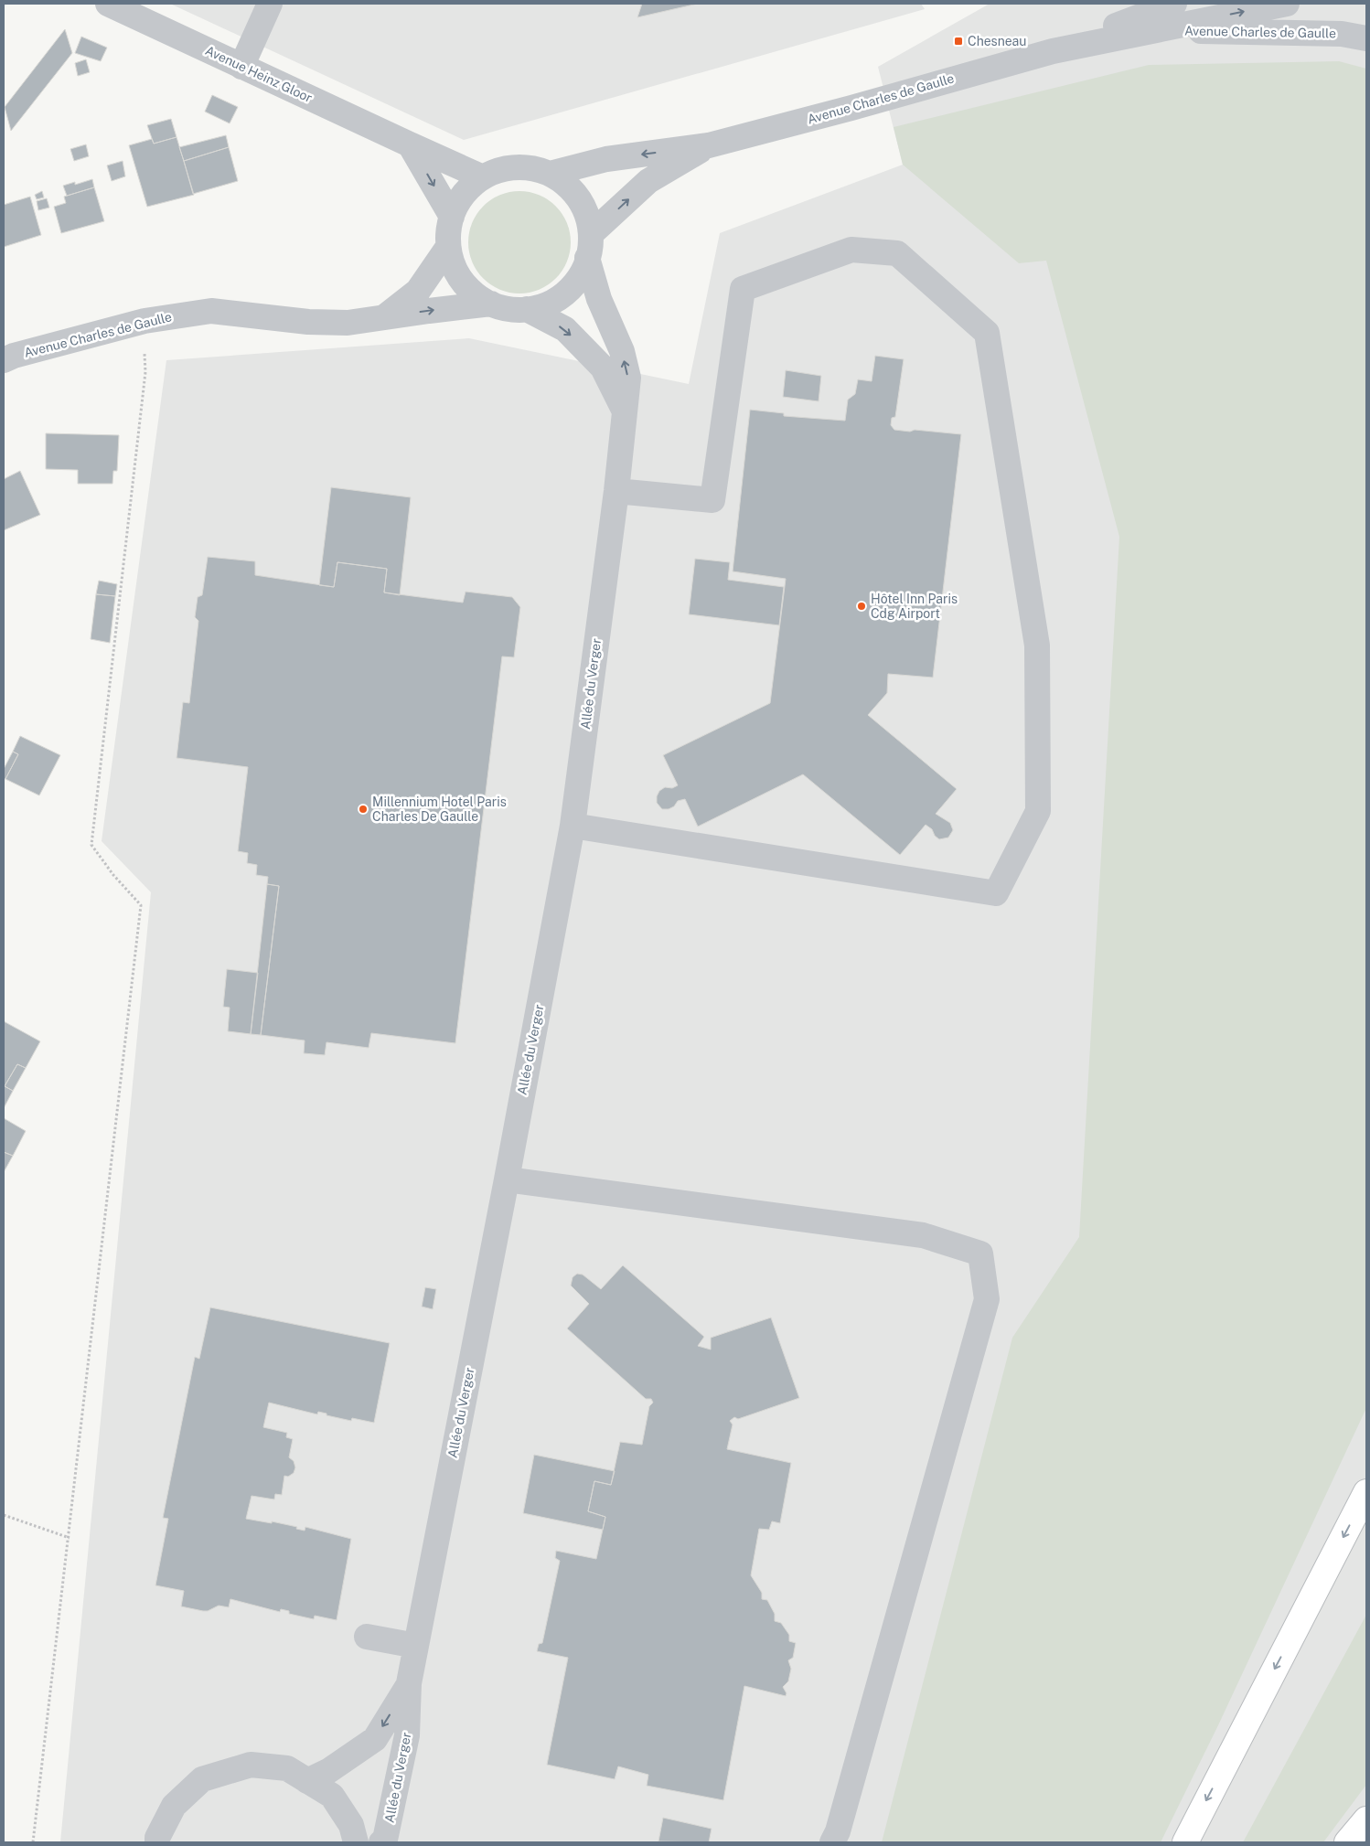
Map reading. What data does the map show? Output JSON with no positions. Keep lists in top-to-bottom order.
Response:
{
  "streets": {
    "street": ["Avenue Charles de Gaulle", "Avenue Heinz Gloor", "Allée du Verger"]
  },
  "crossings": [
    ["Avenue Charles de Gaulle", "Avenue Heinz Gloor"],
    ["Avenue Charles de Gaulle", "Allée du Verger"],
    ["Avenue Heinz Gloor", "Allée du Verger"]
  ],
  "places": {
    "transit": ["Chesneau"],
    "other": ["Hôtel Inn Paris Cdg Airport", "Millennium Hotel Paris Charles De Gaulle"]
  }
}
